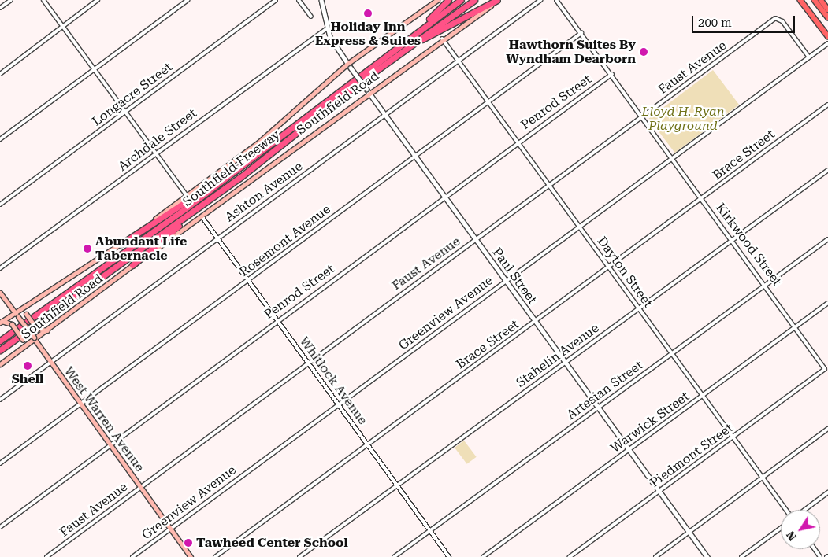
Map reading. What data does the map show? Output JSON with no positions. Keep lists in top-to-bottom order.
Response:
{
  "streets": {
    "highway": ["Southfield Freeway"],
    "main road": ["Southfield Road", "West Warren Avenue"],
    "street": [
      "Faust Avenue",
      "Longacre Street",
      "Penrod Street",
      "Archdale Street",
      "Brace Street",
      "Ashton Avenue",
      "Rosemont Avenue",
      "Kirkwood Street",
      "Dayton Street",
      "Paul Street",
      "Greenview Avenue",
      "Stahelin Avenue",
      "Whitlock Avenue",
      "Artesian Street",
      "Warwick Street",
      "Piedmont Street"
    ]
  },
  "crossings": [
    ["Faust Avenue", "Kirkwood Street"],
    ["Faust Avenue", "Dayton Street"],
    ["Faust Avenue", "Paul Street"],
    ["Faust Avenue", "Greenview Avenue"],
    ["Faust Avenue", "Whitlock Avenue"],
    ["Faust Avenue", "West Warren Avenue"],
    ["Penrod Street", "Kirkwood Street"],
    ["Penrod Street", "Dayton Street"],
    ["Penrod Street", "Paul Street"],
    ["Penrod Street", "Whitlock Avenue"],
    ["Penrod Street", "West Warren Avenue"],
    ["Southfield Road", "Dayton Street"],
    ["Southfield Road", "Paul Street"],
    ["Southfield Road", "Whitlock Avenue"],
    ["Southfield Road", "West Warren Avenue"],
    ["Archdale Street", "Paul Street"],
    ["Brace Street", "Kirkwood Street"],
    ["Brace Street", "Dayton Street"],
    ["Brace Street", "Paul Street"],
    ["Brace Street", "Whitlock Avenue"],
    ["Ashton Avenue", "Dayton Street"],
    ["Ashton Avenue", "Paul Street"],
    ["Ashton Avenue", "Whitlock Avenue"],
    ["Ashton Avenue", "West Warren Avenue"],
    ["Rosemont Avenue", "Kirkwood Street"],
    ["Rosemont Avenue", "Dayton Street"],
    ["Rosemont Avenue", "Paul Street"],
    ["Rosemont Avenue", "Whitlock Avenue"],
    ["Rosemont Avenue", "West Warren Avenue"],
    ["Kirkwood Street", "Greenview Avenue"],
    ["Kirkwood Street", "Stahelin Avenue"],
    ["Kirkwood Street", "Artesian Street"],
    ["Kirkwood Street", "Warwick Street"],
    ["Kirkwood Street", "Piedmont Street"],
    ["Dayton Street", "Greenview Avenue"],
    ["Dayton Street", "Stahelin Avenue"],
    ["Dayton Street", "Artesian Street"],
    ["Dayton Street", "Warwick Street"],
    ["Dayton Street", "Piedmont Street"],
    ["Paul Street", "Greenview Avenue"],
    ["Paul Street", "Stahelin Avenue"],
    ["Paul Street", "Artesian Street"],
    ["Paul Street", "Warwick Street"],
    ["Paul Street", "Piedmont Street"],
    ["Greenview Avenue", "Whitlock Avenue"],
    ["Greenview Avenue", "West Warren Avenue"],
    ["Stahelin Avenue", "Whitlock Avenue"],
    ["Whitlock Avenue", "Artesian Street"]
  ],
  "parks": ["Lloyd H. Ryan Playground"],
  "places": [
    "Holiday Inn Express & Suites",
    "Hawthorn Suites By Wyndham Dearborn",
    "Abundant Life Tabernacle",
    "Shell",
    "Tawheed Center School"
  ],
  "scale_bar": "200 m",
  "north": "bottom left"
}
